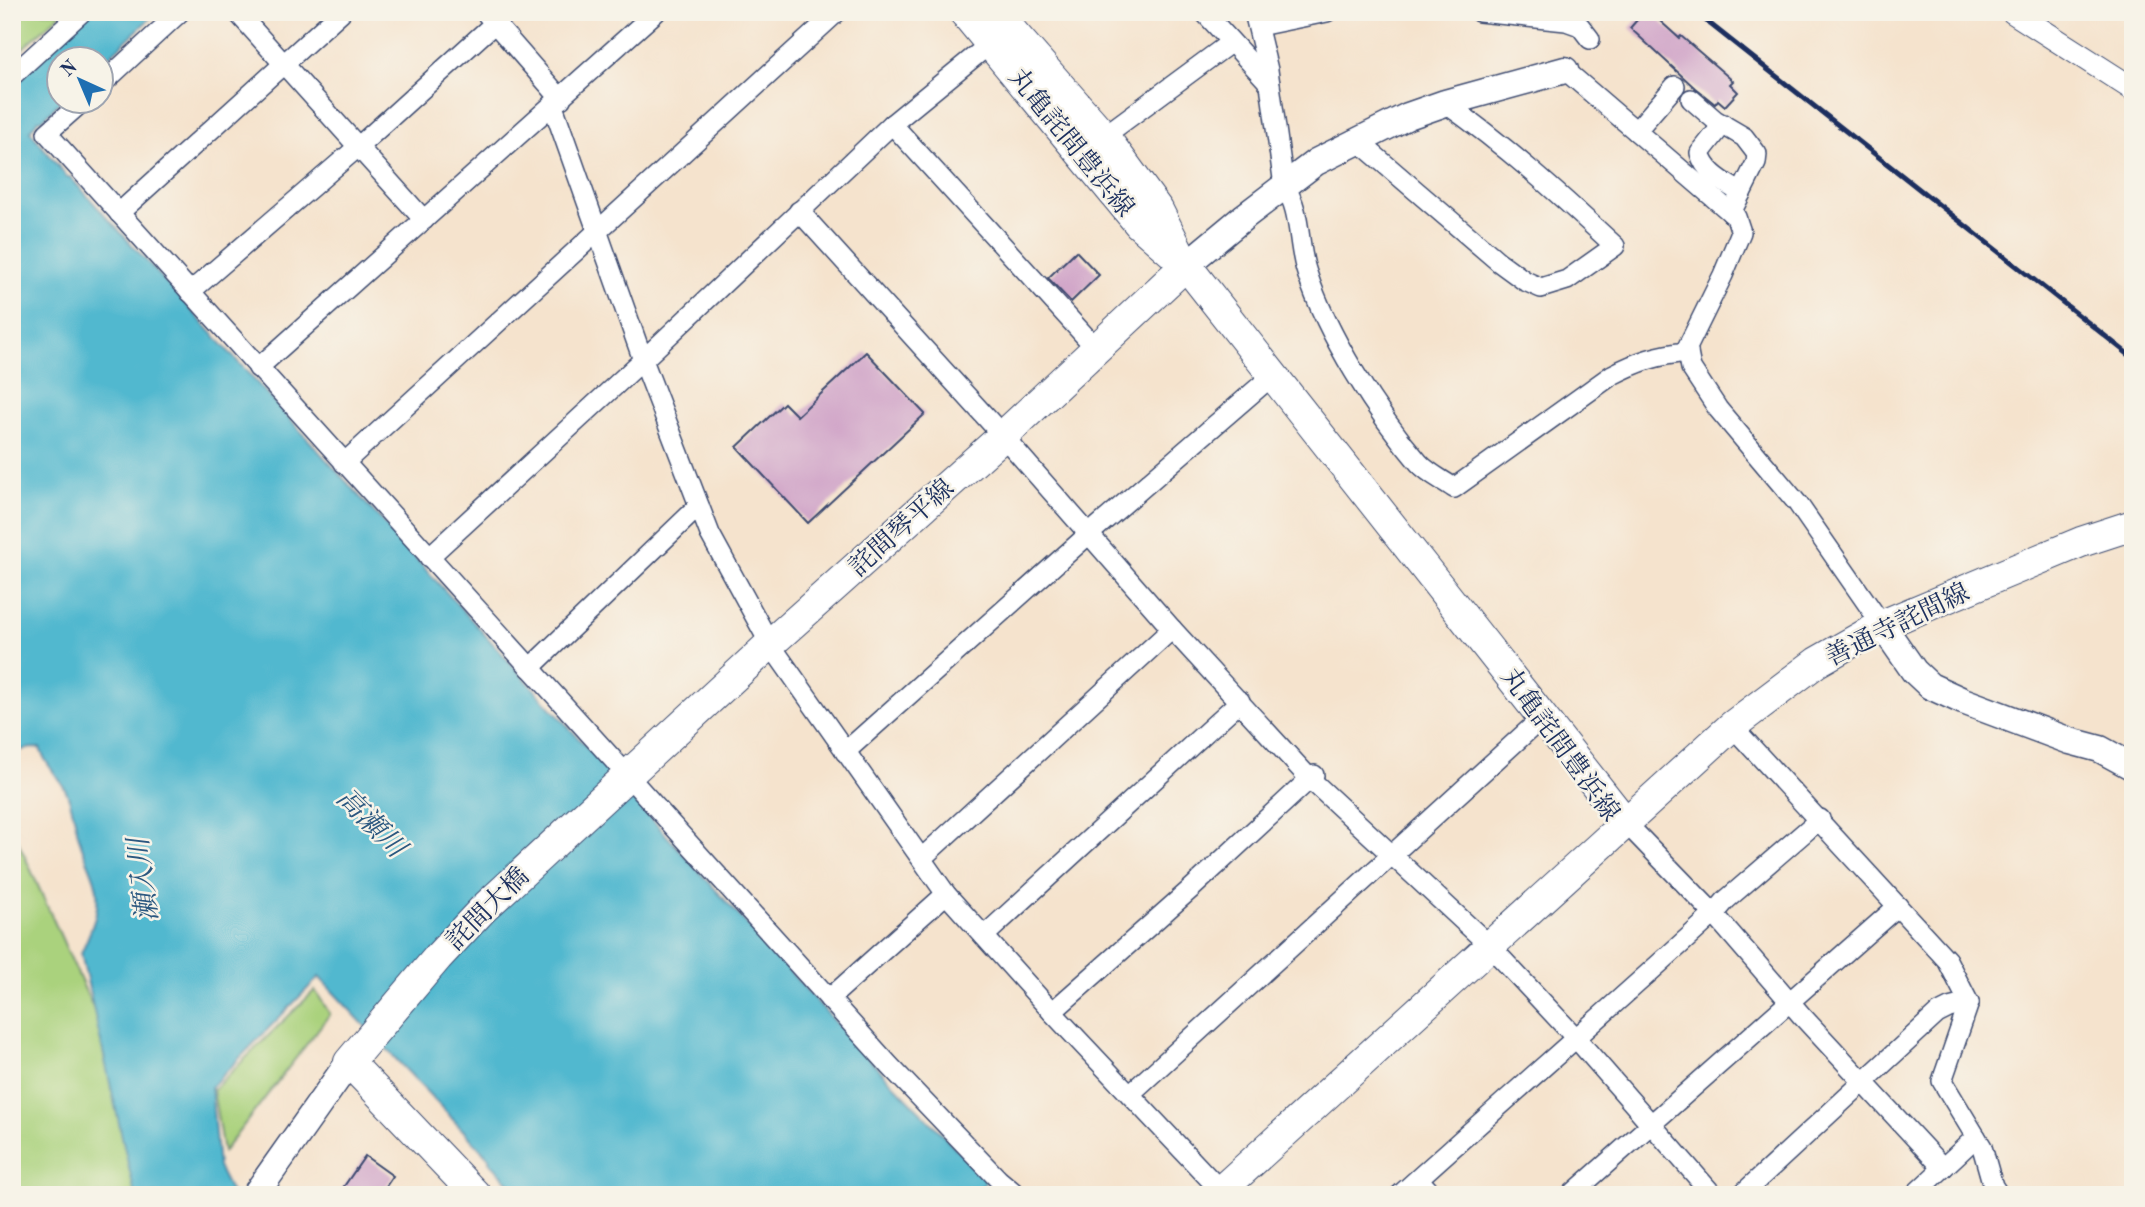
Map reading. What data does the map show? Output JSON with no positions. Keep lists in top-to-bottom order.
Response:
{
  "streets": {
    "main road": [
      "丸亀詫間豊浜線",
      "詫間琴平線",
      "善通寺詫間線",
      "詫間大橋"
    ]
  },
  "crossings": [
    ["丸亀詫間豊浜線", "詫間琴平線"],
    ["丸亀詫間豊浜線", "善通寺詫間線"],
    ["詫間琴平線", "詫間大橋"]
  ],
  "water": ["高瀬川", "瀬入川"],
  "north": "top left"
}
